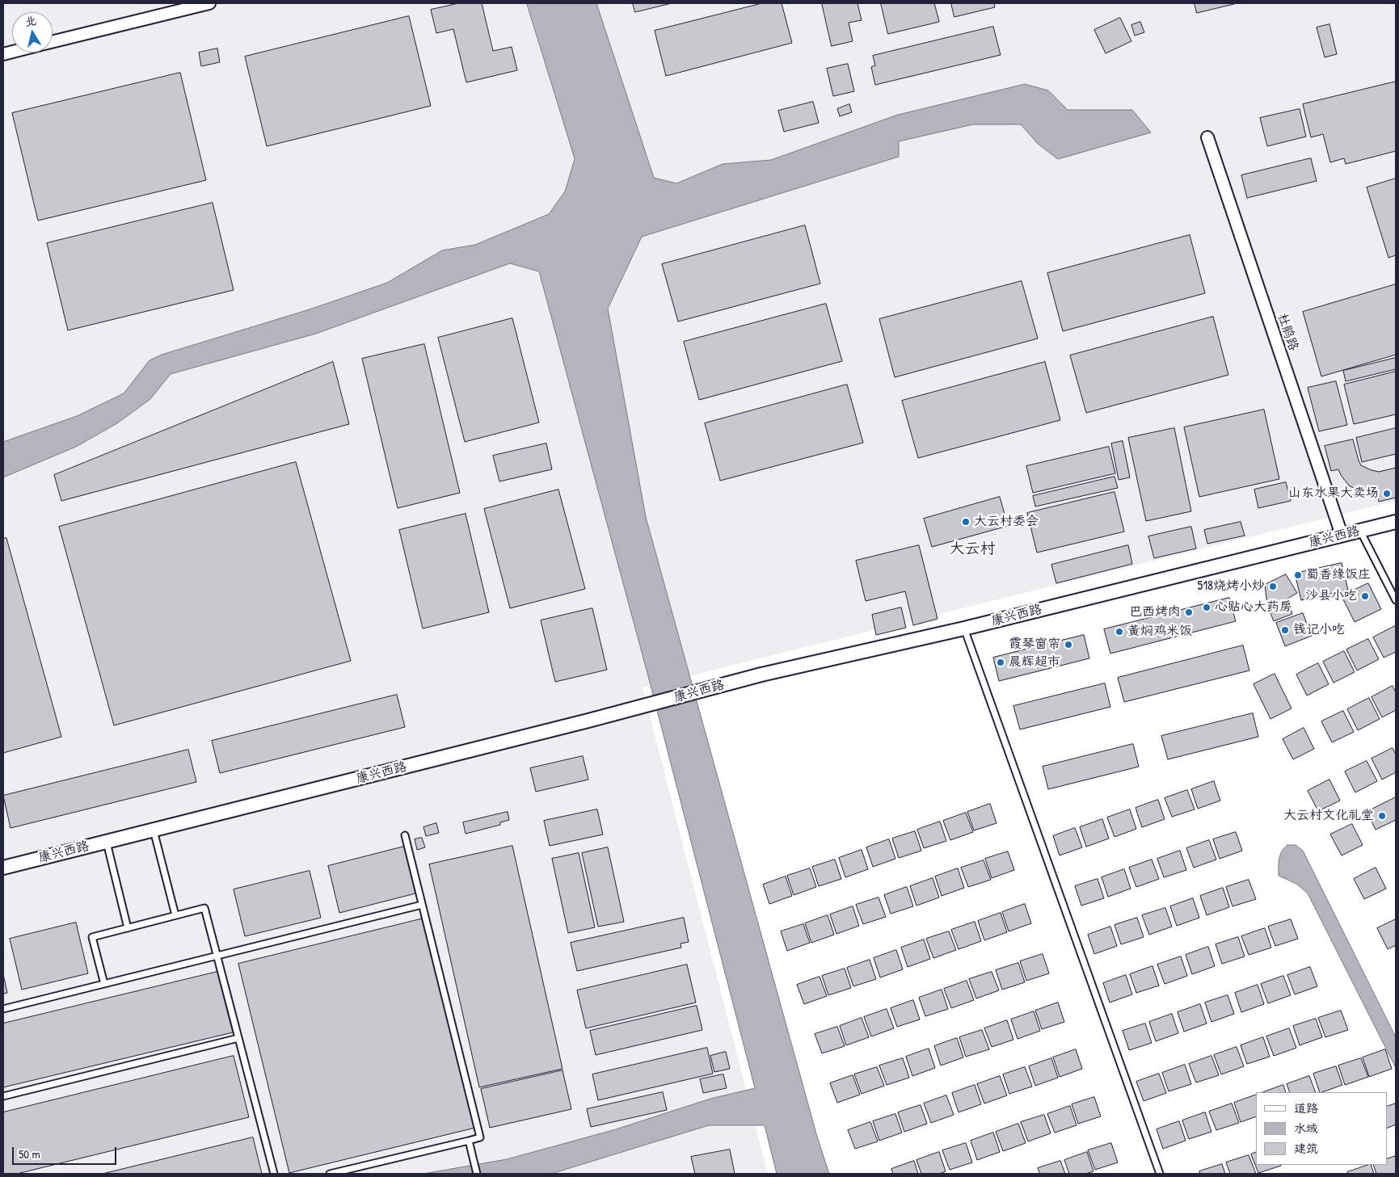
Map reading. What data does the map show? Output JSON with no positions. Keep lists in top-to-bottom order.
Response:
{
  "streets": {
    "street": ["杜鹃路", "康兴西路"]
  },
  "crossings": [
    ["杜鹃路", "康兴西路"]
  ],
  "districts": ["大云村"],
  "places": [
    "山东水果大卖场",
    "大云村委会",
    "蜀香缘饭庄",
    "518烧烤小炒",
    "沙县小吃",
    "心贴心大药房",
    "巴西烤肉",
    "钱记小吃",
    "黄焖鸡米饭",
    "霞琴窗帘",
    "晨辉超市",
    "大云村文化礼堂"
  ],
  "legend": ["道路", "水域", "建筑"],
  "scale_bar": "50 m",
  "north": "top"
}
